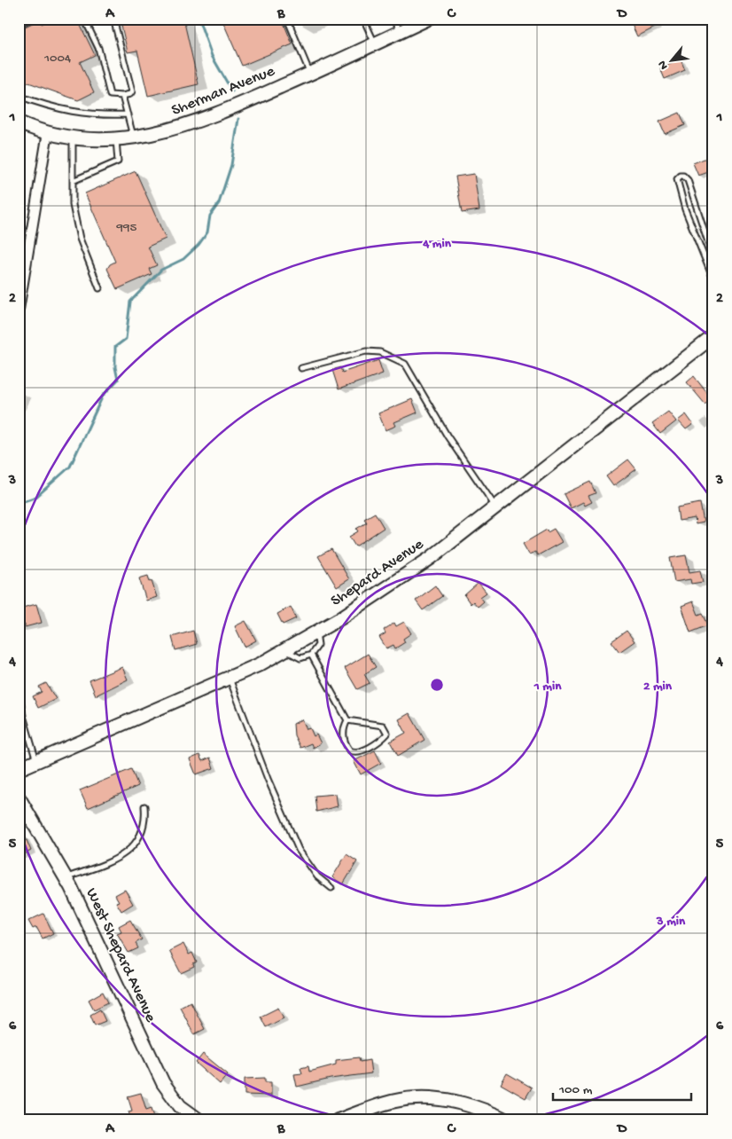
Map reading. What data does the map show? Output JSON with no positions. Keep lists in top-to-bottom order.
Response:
{
  "streets": {
    "main road": ["Sherman Avenue", "Shepard Avenue", "West Shepard Avenue"]
  },
  "house_numbers": ["1004", "995"],
  "scale_bar": "100 m",
  "north": "bottom left",
  "grid": {
    "columns": [
      "A",
      "B",
      "C",
      "D"
    ],
    "rows": [
      "1",
      "2",
      "3",
      "4",
      "5",
      "6"
    ]
  },
  "rings": [
    "4 min",
    "1 min",
    "2 min",
    "3 min"
  ]
}
